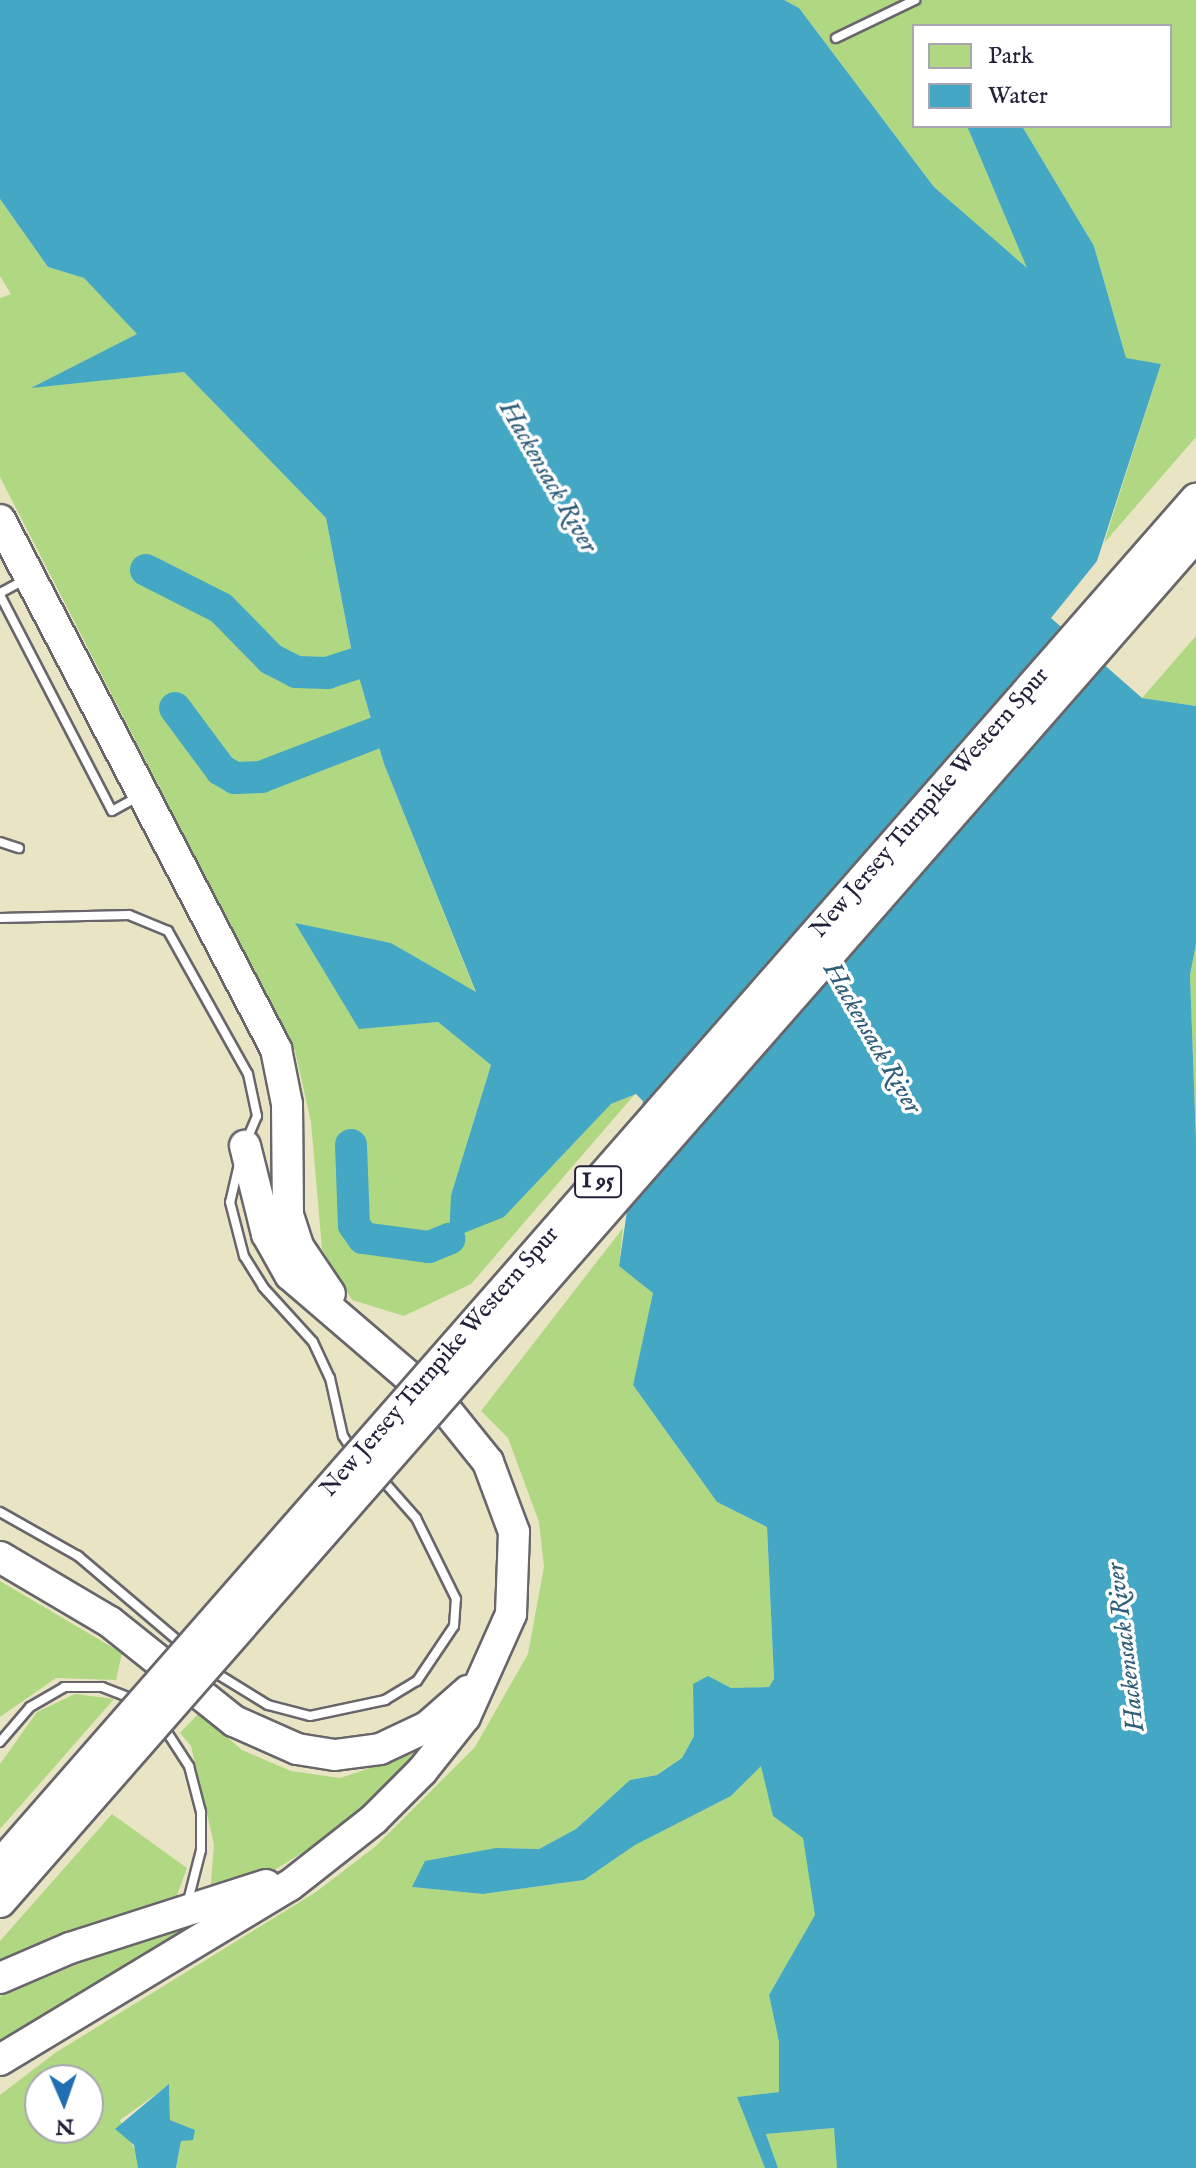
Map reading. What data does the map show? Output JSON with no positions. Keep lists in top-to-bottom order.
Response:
{
  "streets": {
    "highway": ["New Jersey Turnpike Western Spur", "I 95"]
  },
  "water": ["Hackensack River"],
  "legend": ["Park", "Water"],
  "north": "bottom"
}
